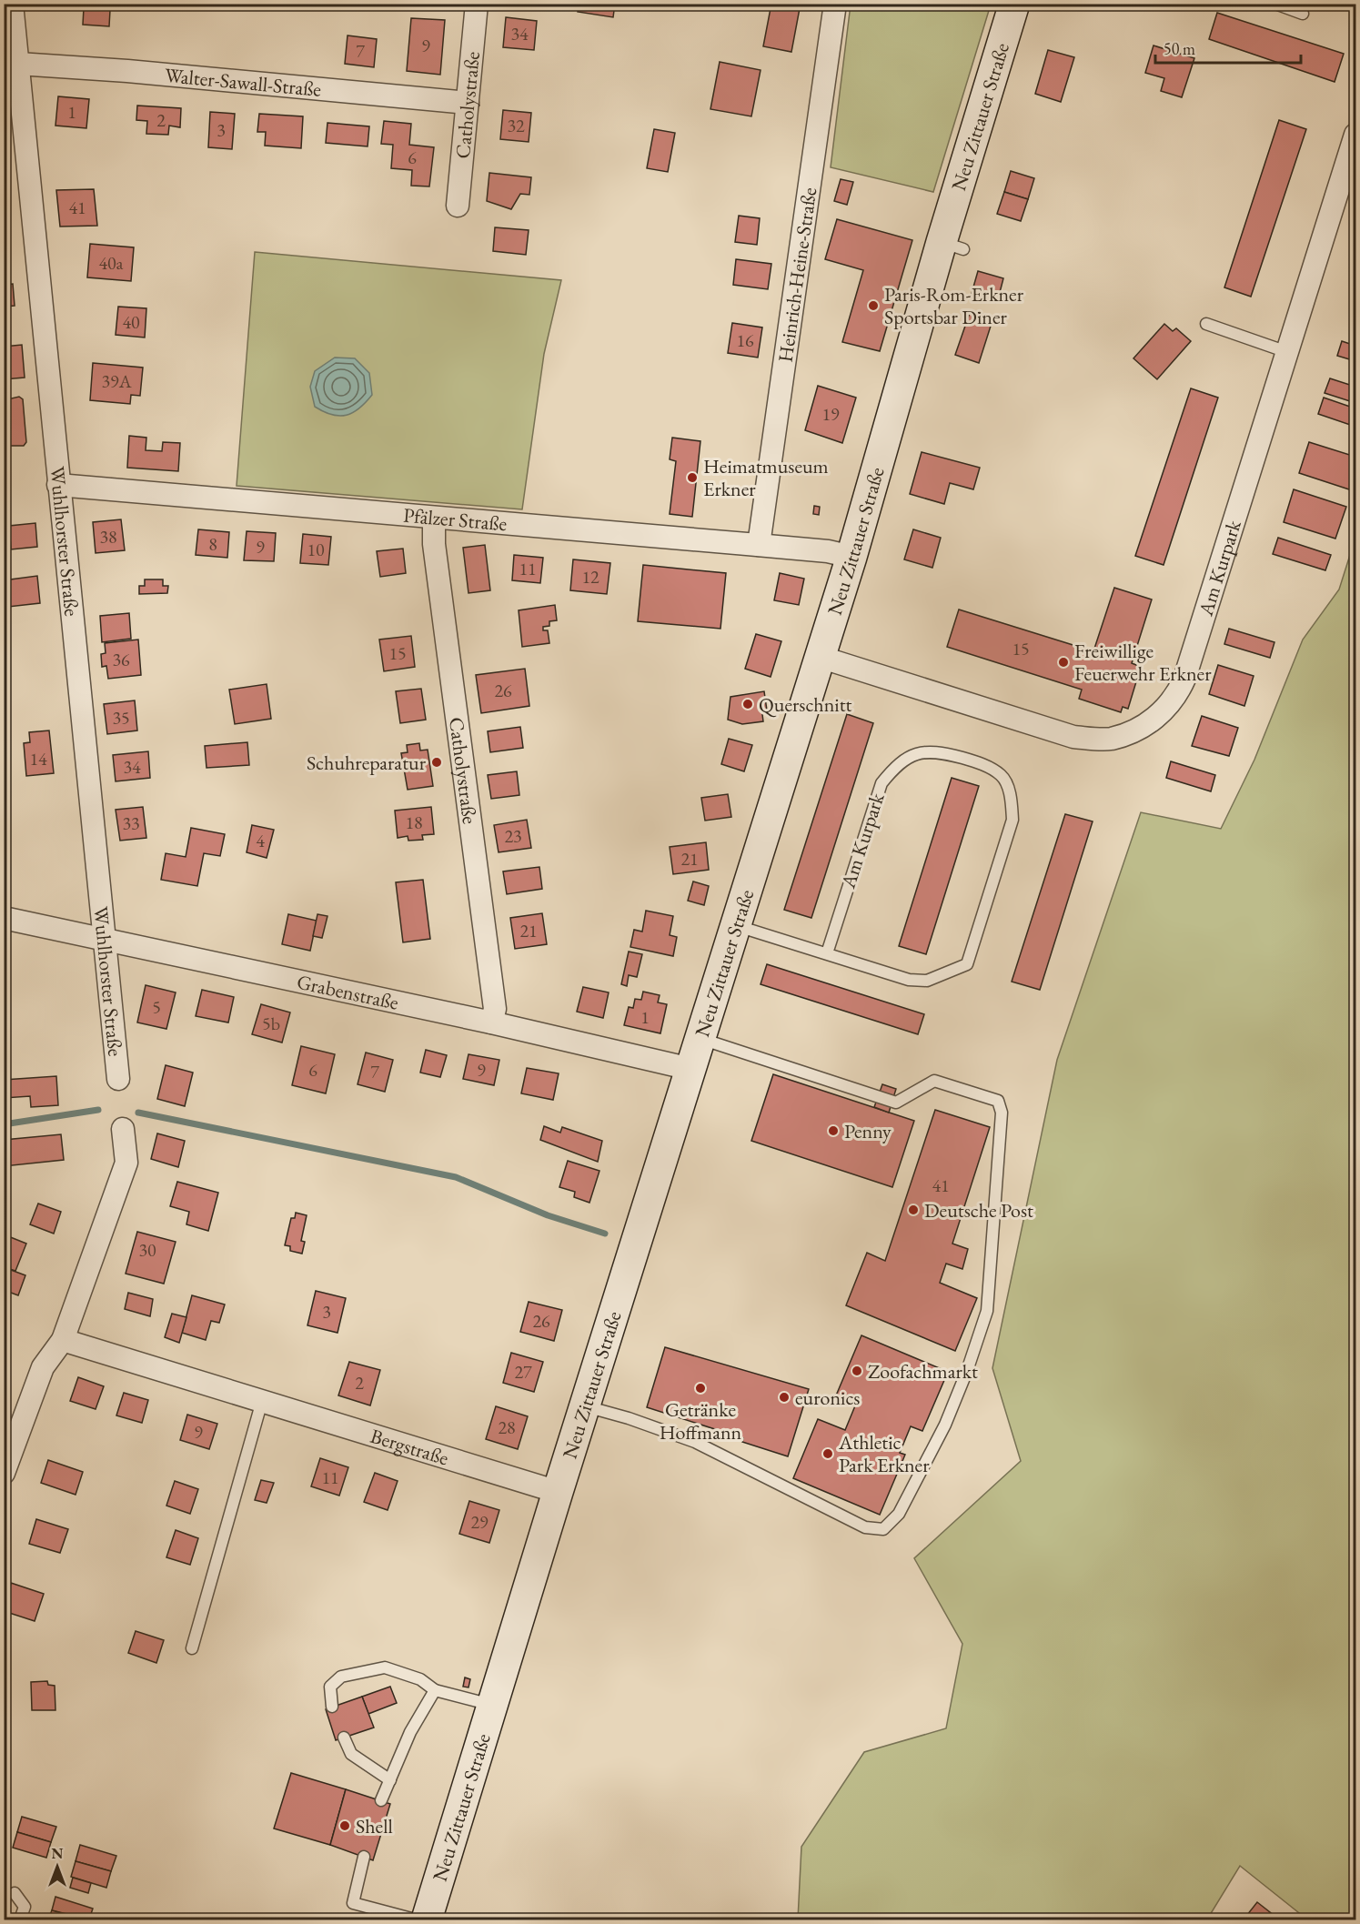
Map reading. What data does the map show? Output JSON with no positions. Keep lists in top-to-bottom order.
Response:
{
  "streets": {
    "main road": ["Neu Zittauer Straße"],
    "street": [
      "Walter-Sawall-Straße",
      "Catholystraße",
      "Heinrich-Heine-Straße",
      "Pfälzer Straße",
      "Wuhlhorster Straße",
      "Am Kurpark",
      "Grabenstraße",
      "Bergstraße"
    ]
  },
  "crossings": [
    ["Walter-Sawall-Straße", "Catholystraße"],
    ["Walter-Sawall-Straße", "Wuhlhorster Straße"],
    ["Catholystraße", "Pfälzer Straße"],
    ["Catholystraße", "Grabenstraße"],
    ["Neu Zittauer Straße", "Pfälzer Straße"],
    ["Neu Zittauer Straße", "Am Kurpark"],
    ["Neu Zittauer Straße", "Grabenstraße"],
    ["Neu Zittauer Straße", "Bergstraße"],
    ["Heinrich-Heine-Straße", "Pfälzer Straße"],
    ["Pfälzer Straße", "Wuhlhorster Straße"],
    ["Wuhlhorster Straße", "Grabenstraße"]
  ],
  "places": [
    "Paris-Rom-Erkner Sportsbar Diner",
    "Heimatmuseum Erkner",
    "Freiwillige Feuerwehr Erkner",
    "Querschnitt",
    "Schuhreparatur",
    "Penny",
    "Deutsche Post",
    "Zoofachmarkt",
    "Getränke Hoffmann",
    "euronics",
    "Athletic Park Erkner",
    "Shell"
  ],
  "house_numbers": [
    "34",
    "9",
    "7",
    "1",
    "2",
    "32",
    "3",
    "6",
    "41",
    "40a",
    "40",
    "16",
    "39A",
    "19",
    "38",
    "8",
    "9",
    "10",
    "11",
    "12",
    "15",
    "15",
    "36",
    "26",
    "35",
    "14",
    "34",
    "18",
    "33",
    "23",
    "4",
    "21",
    "21",
    "5",
    "1",
    "5b",
    "6",
    "9",
    "7",
    "41",
    "30",
    "3",
    "26",
    "27",
    "2",
    "28",
    "9",
    "11",
    "29"
  ],
  "scale_bar": "50 m",
  "north": "top"
}
